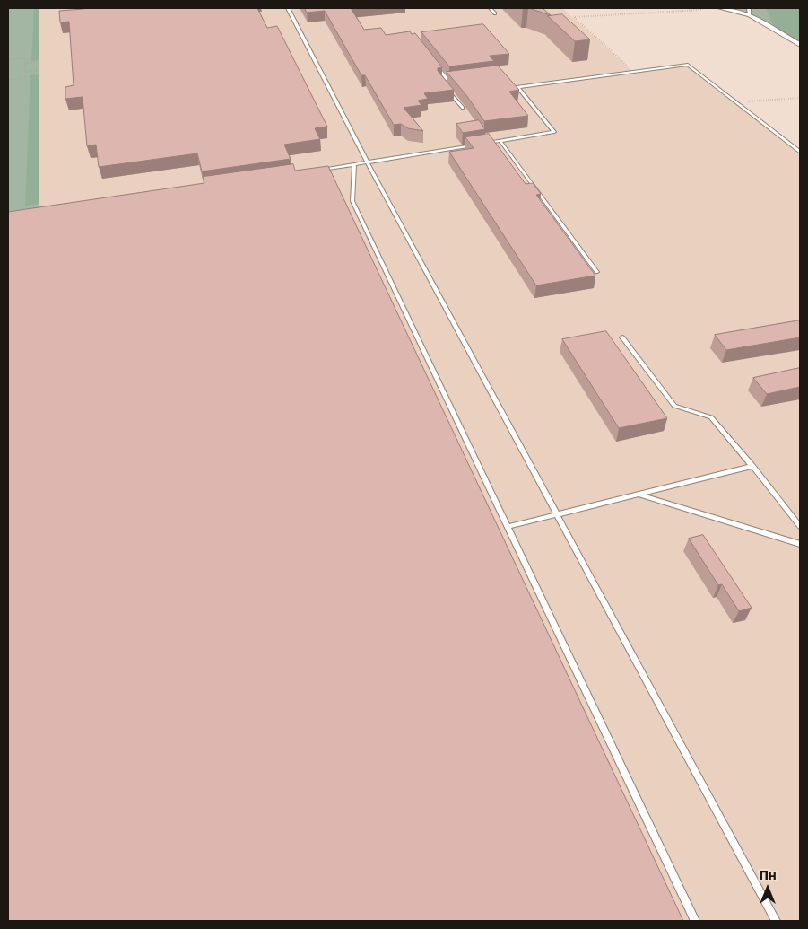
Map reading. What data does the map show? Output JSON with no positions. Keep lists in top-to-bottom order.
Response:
{
  "north": "top"
}
